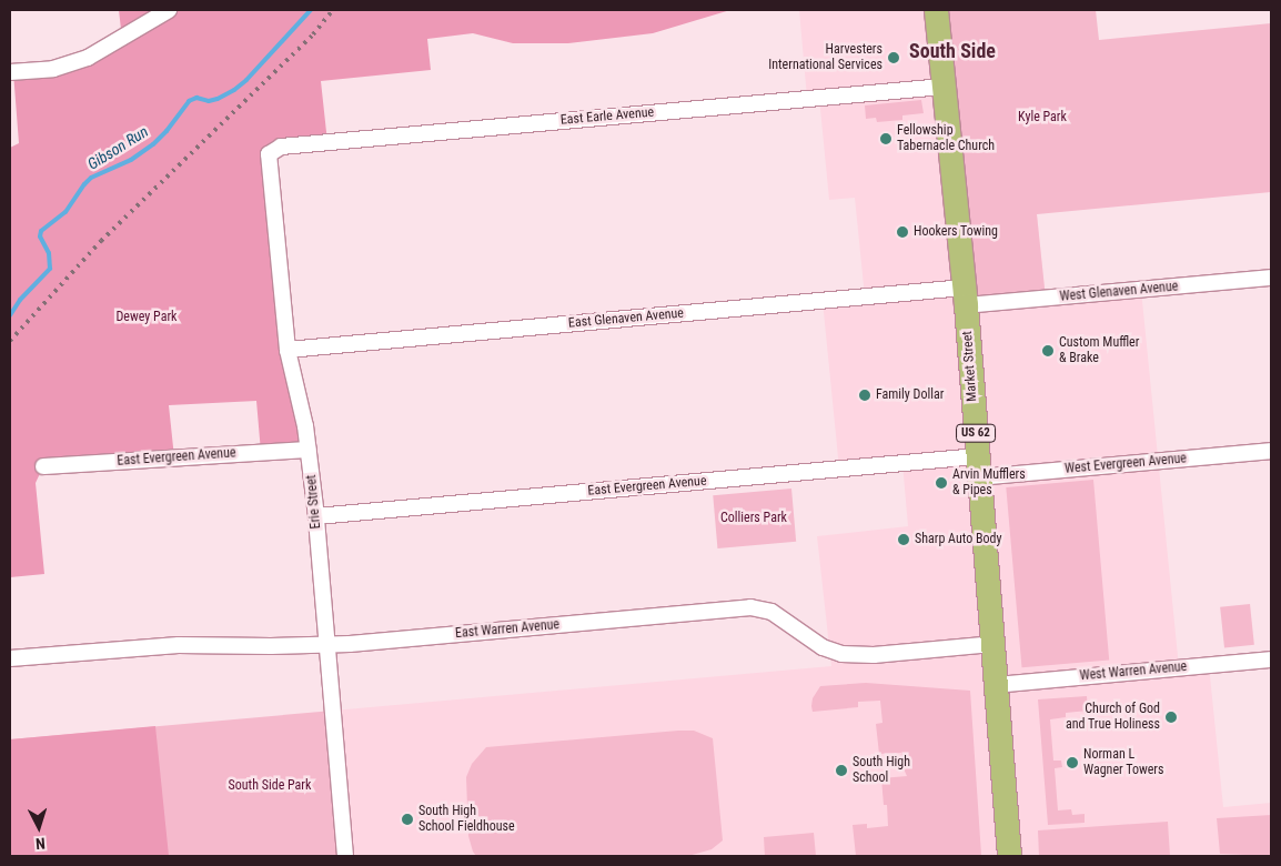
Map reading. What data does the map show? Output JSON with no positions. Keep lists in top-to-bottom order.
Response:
{
  "streets": {
    "main road": ["Market Street", "US 62"],
    "street": [
      "East Earle Avenue",
      "West Glenaven Avenue",
      "East Glenaven Avenue",
      "East Evergreen Avenue",
      "West Evergreen Avenue",
      "Erie Street",
      "East Warren Avenue",
      "West Warren Avenue"
    ]
  },
  "crossings": [
    ["East Earle Avenue", "Market Street"],
    ["East Earle Avenue", "Erie Street"],
    ["West Glenaven Avenue", "East Glenaven Avenue"],
    ["West Glenaven Avenue", "Market Street"],
    ["East Glenaven Avenue", "Market Street"],
    ["East Glenaven Avenue", "Erie Street"],
    ["Market Street", "East Evergreen Avenue"],
    ["Market Street", "West Evergreen Avenue"],
    ["Market Street", "East Warren Avenue"],
    ["Market Street", "West Warren Avenue"],
    ["East Evergreen Avenue", "West Evergreen Avenue"],
    ["East Evergreen Avenue", "Erie Street"],
    ["Erie Street", "East Warren Avenue"]
  ],
  "districts": ["South Side"],
  "water": ["Gibson Run"],
  "parks": [
    "Kyle Park",
    "Dewey Park",
    "Colliers Park",
    "South Side Park"
  ],
  "places": [
    "Harvesters International Services",
    "Fellowship Tabernacle Church",
    "Hookers Towing",
    "Custom Muffler & Brake",
    "Family Dollar",
    "Arvin Mufflers & Pipes",
    "Sharp Auto Body",
    "Church of God and True Holiness",
    "Norman L Wagner Towers",
    "South High School",
    "South High School Fieldhouse"
  ],
  "north": "bottom"
}
